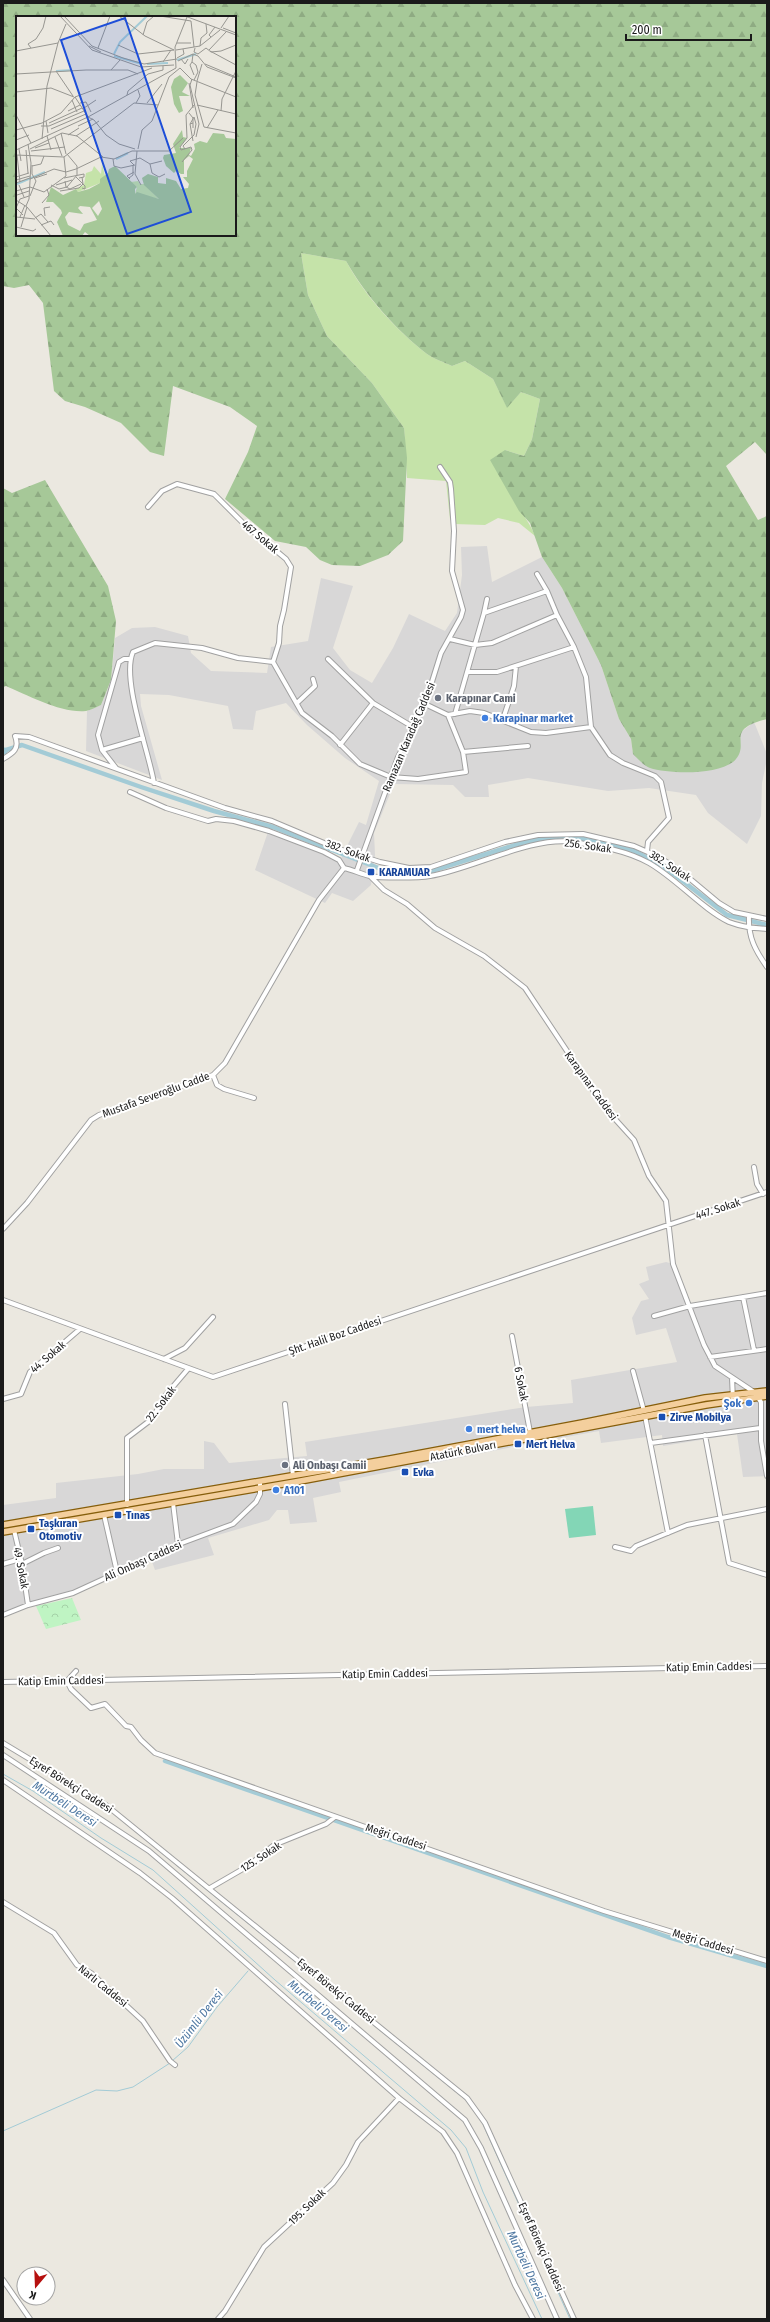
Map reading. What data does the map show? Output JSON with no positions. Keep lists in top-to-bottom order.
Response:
{
  "streets": {
    "main road": ["Atatürk Bulvarı"],
    "street": [
      "467 Sokak",
      "Ramazan Karadağ Caddesi",
      "256. Sokak",
      "382. Sokak",
      "Karapınar Caddesi",
      "Mustafa Severoğlu Cadde",
      "447. Sokak",
      "Şht. Halil Boz Caddesi",
      "44. Sokak",
      "6 Sokak",
      "22. Sokak",
      "Ali Onbaşı Caddesi",
      "49. Sokak",
      "Katip Emin Caddesi",
      "Eşref Börekçi Caddesi",
      "Meğri Caddesi",
      "125. Sokak",
      "Narlı Caddesi",
      "195. Sokak"
    ]
  },
  "crossings": [
    ["Ramazan Karadağ Caddesi", "256. Sokak"],
    ["Ramazan Karadağ Caddesi", "382. Sokak"],
    ["256. Sokak", "Karapınar Caddesi"],
    ["256. Sokak", "Mustafa Severoğlu Cadde"],
    ["Karapınar Caddesi", "447. Sokak"],
    ["Karapınar Caddesi", "Şht. Halil Boz Caddesi"],
    ["Karapınar Caddesi", "Atatürk Bulvarı"],
    ["447. Sokak", "Şht. Halil Boz Caddesi"],
    ["Şht. Halil Boz Caddesi", "44. Sokak"],
    ["Şht. Halil Boz Caddesi", "22. Sokak"],
    ["6 Sokak", "Atatürk Bulvarı"],
    ["22. Sokak", "Atatürk Bulvarı"],
    ["Atatürk Bulvarı", "Ali Onbaşı Caddesi"],
    ["Atatürk Bulvarı", "49. Sokak"],
    ["Ali Onbaşı Caddesi", "49. Sokak"],
    ["Katip Emin Caddesi", "Meğri Caddesi"],
    ["Eşref Börekçi Caddesi", "125. Sokak"],
    ["Meğri Caddesi", "125. Sokak"]
  ],
  "water": ["Murtbeli Deresi", "Üzümlü Deresi"],
  "places": {
    "other": [
      "Karapınar Cami",
      "Karapinar market",
      "Şok",
      "mert helva",
      "Ali Onbaşı Camii",
      "A101"
    ],
    "transit": [
      "KARAMUAR",
      "Zirve Mobilya",
      "Mert Helva",
      "Evka",
      "Tınas",
      "Taşkıran Otomotiv"
    ]
  },
  "scale_bar": "200 m",
  "north": "bottom"
}
